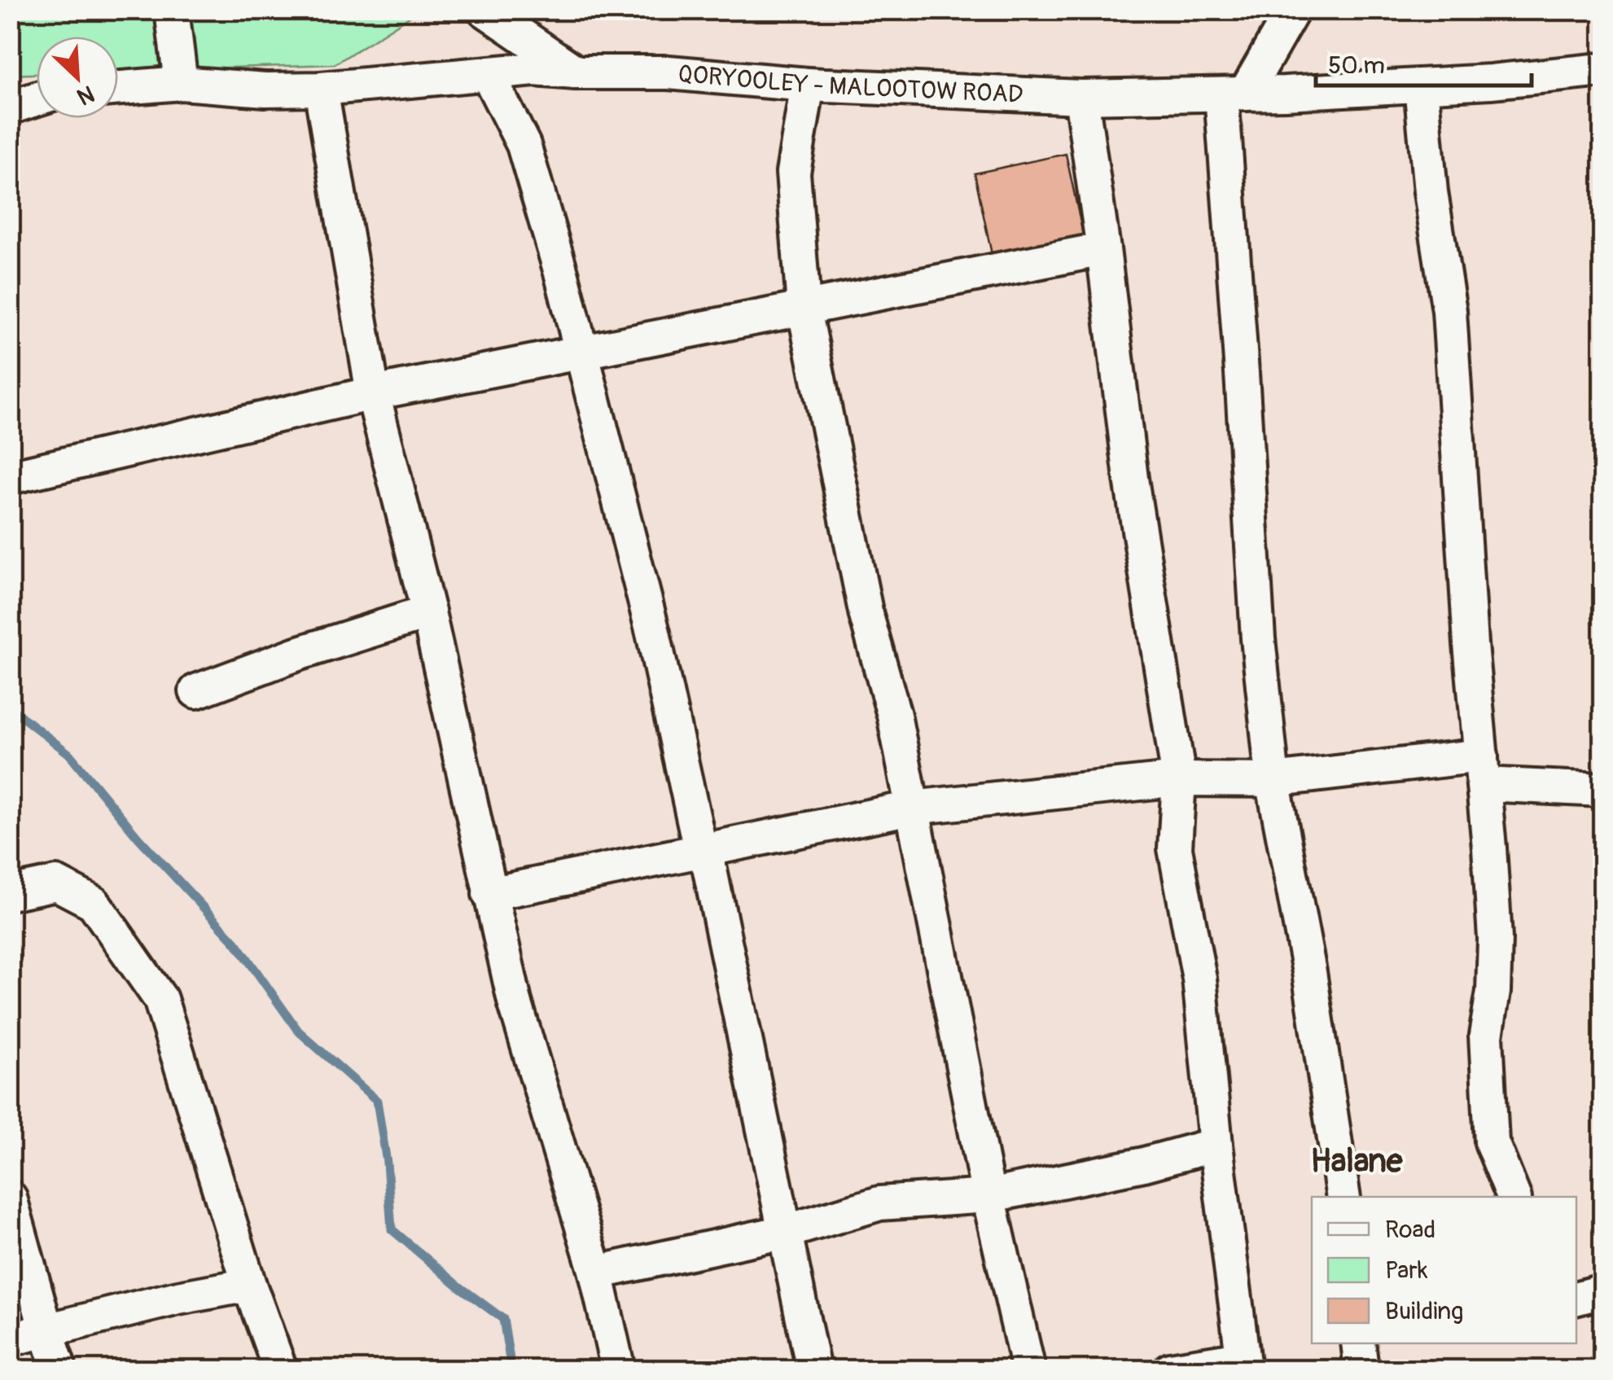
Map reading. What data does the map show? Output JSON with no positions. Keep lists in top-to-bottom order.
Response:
{
  "streets": {
    "street": ["QORYOOLEY - MALOOTOW ROAD"]
  },
  "districts": ["Halane"],
  "legend": ["Road", "Park", "Building"],
  "scale_bar": "50 m",
  "north": "bottom right"
}
